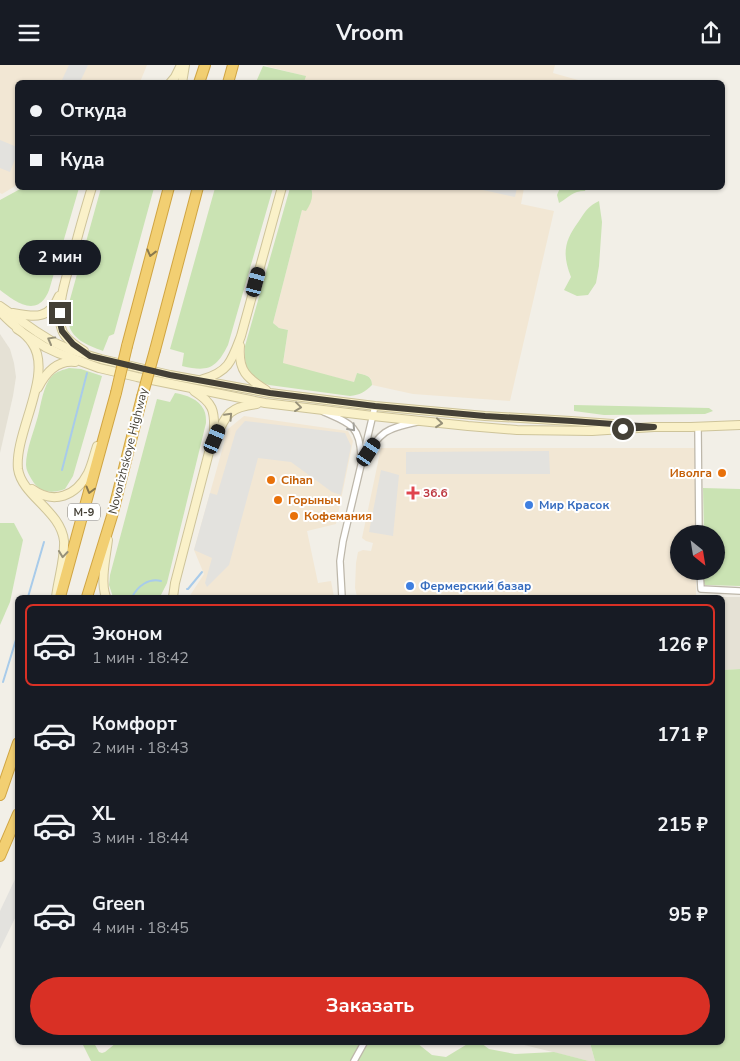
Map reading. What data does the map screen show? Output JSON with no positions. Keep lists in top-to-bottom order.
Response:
{
  "streets": {
    "highway": ["Novorizhskoye Highway", "М-9"]
  },
  "crossings": [
    ["Novorizhskoye Highway", "М-9"]
  ],
  "places": {
    "other": [
      "Иволга",
      "Cihan",
      "Горыныч",
      "Мир Красок",
      "Кофемания",
      "Фермерский базар"
    ],
    "health": ["36.6"]
  },
  "north": "bottom right",
  "page": {
    "header": "Vroom",
    "banner": ["Откуда", "Куда"],
    "bubble": "2 мин",
    "list": [
      {
        "name": "Эконом",
        "note": "1 мин · 18:42",
        "value": "126 ₽"
      },
      {
        "name": "Комфорт",
        "note": "2 мин · 18:43",
        "value": "171 ₽"
      },
      {
        "name": "XL",
        "note": "3 мин · 18:44",
        "value": "215 ₽"
      },
      {
        "name": "Green",
        "note": "4 мин · 18:45",
        "value": "95 ₽"
      }
    ],
    "buttons": "Заказать"
  }
}
